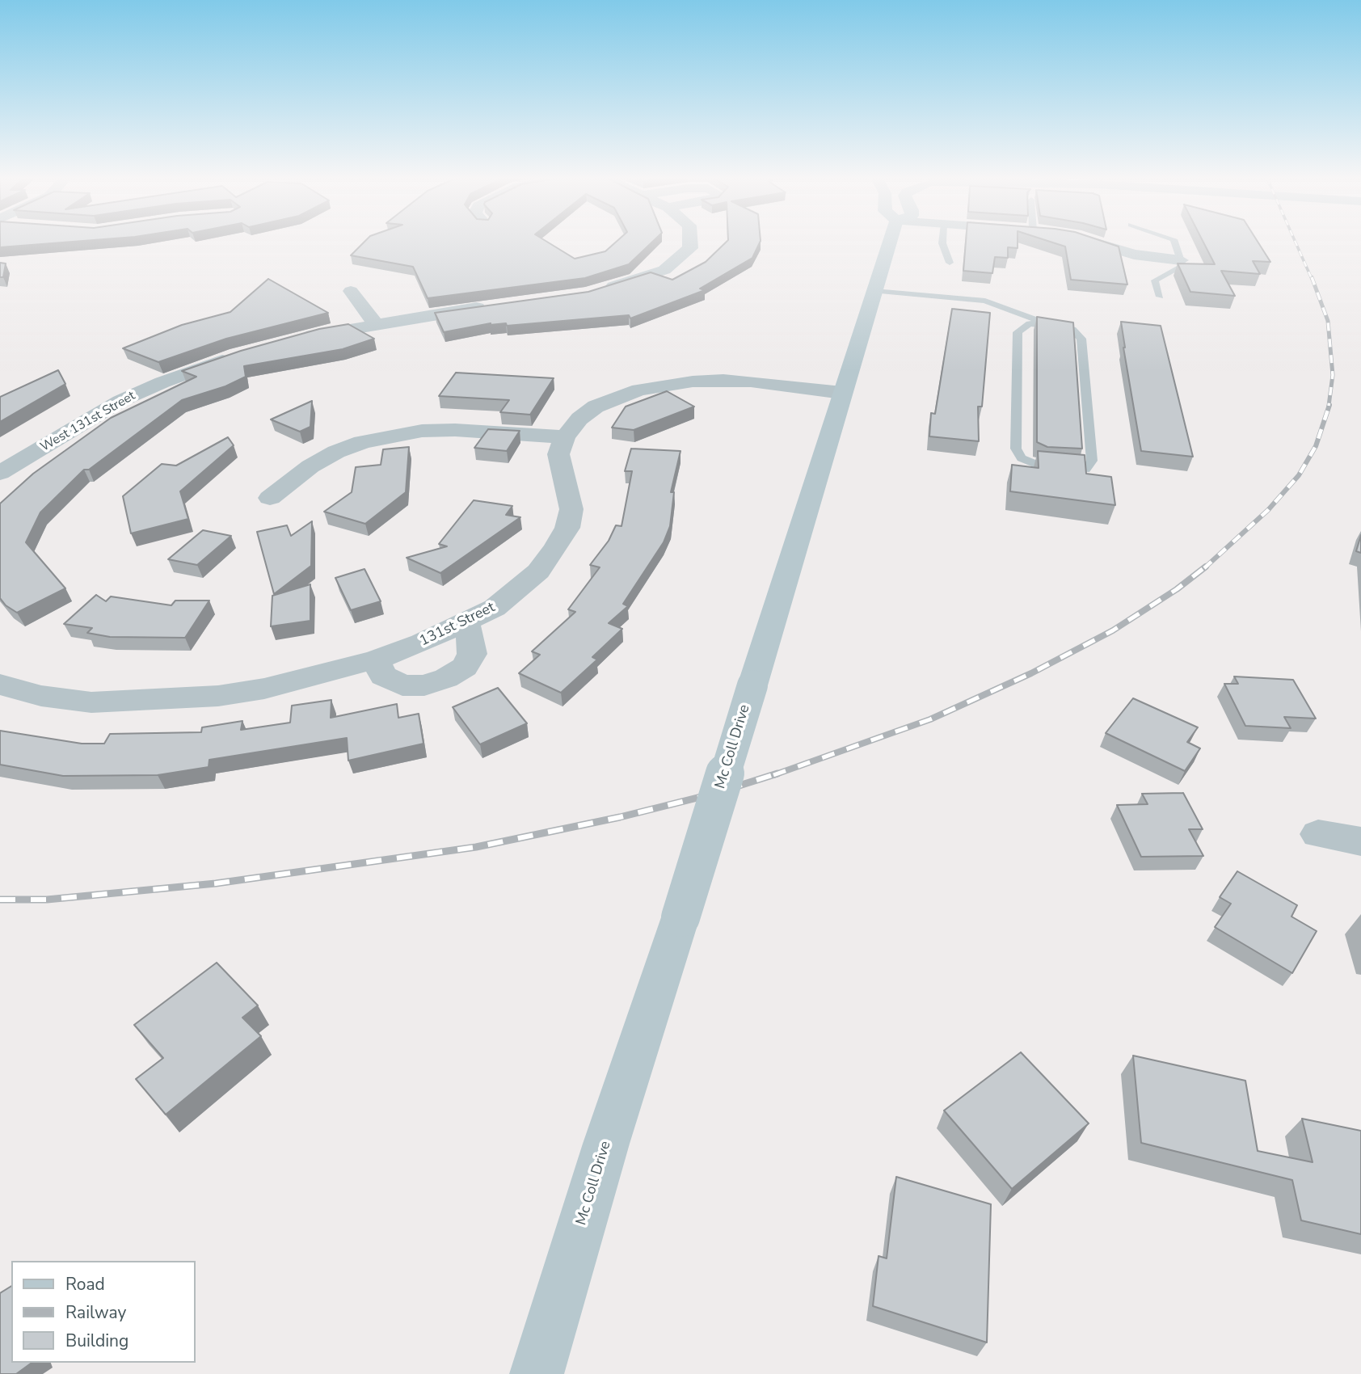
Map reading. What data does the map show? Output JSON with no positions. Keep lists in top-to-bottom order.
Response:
{
  "streets": {
    "main road": ["Mc Coll Drive"],
    "street": ["West 131st Street", "131st Street"]
  },
  "legend": ["Road", "Railway", "Building"]
}
